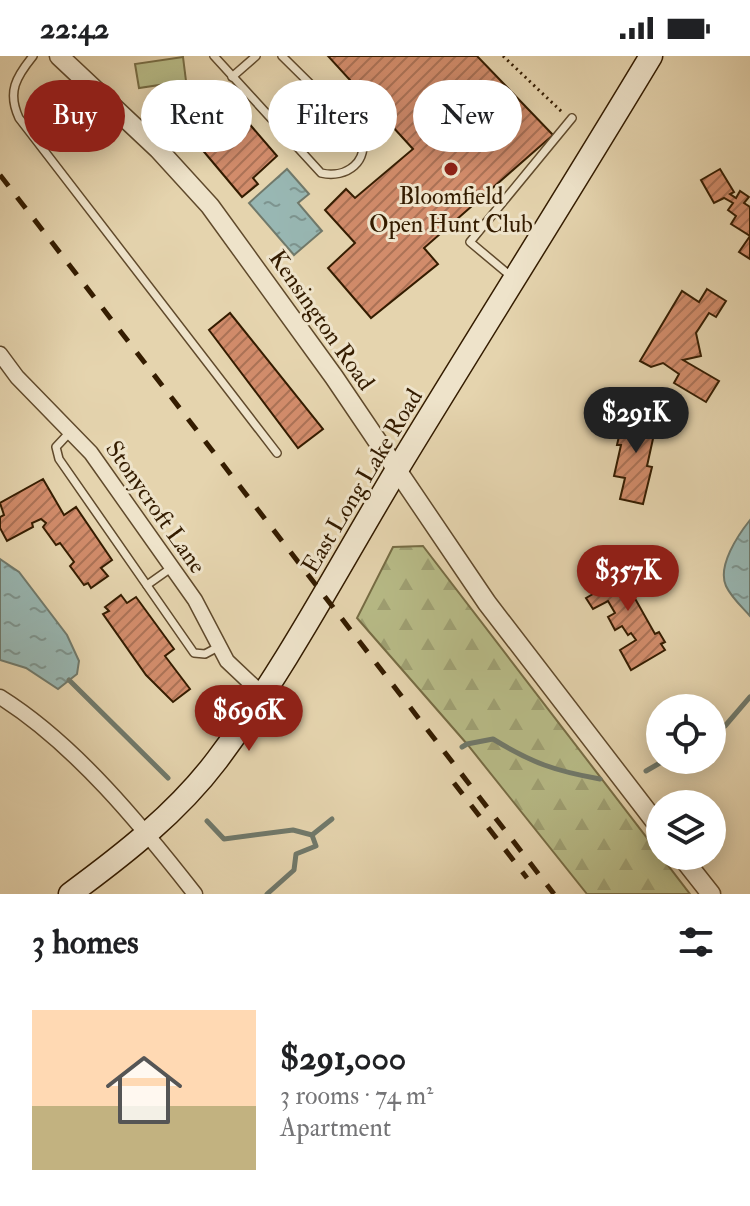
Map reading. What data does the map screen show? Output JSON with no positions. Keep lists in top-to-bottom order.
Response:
{
  "streets": {
    "main road": ["East Long Lake Road"],
    "street": ["Kensington Road", "Stonycroft Lane"]
  },
  "crossings": [
    ["Kensington Road", "East Long Lake Road"],
    ["East Long Lake Road", "Stonycroft Lane"]
  ],
  "places": ["Bloomfield Open Hunt Club"],
  "page": {
    "status": "22:42",
    "chip": [
      "Buy",
      "Rent",
      "Filters",
      "New"
    ],
    "price": ["$291K", "$357K", "$696K"],
    "heading": "3 homes",
    "list": [
      {
        "name": "$291,000",
        "note": "3 rooms · 74 m² · Apartment"
      }
    ]
  }
}
